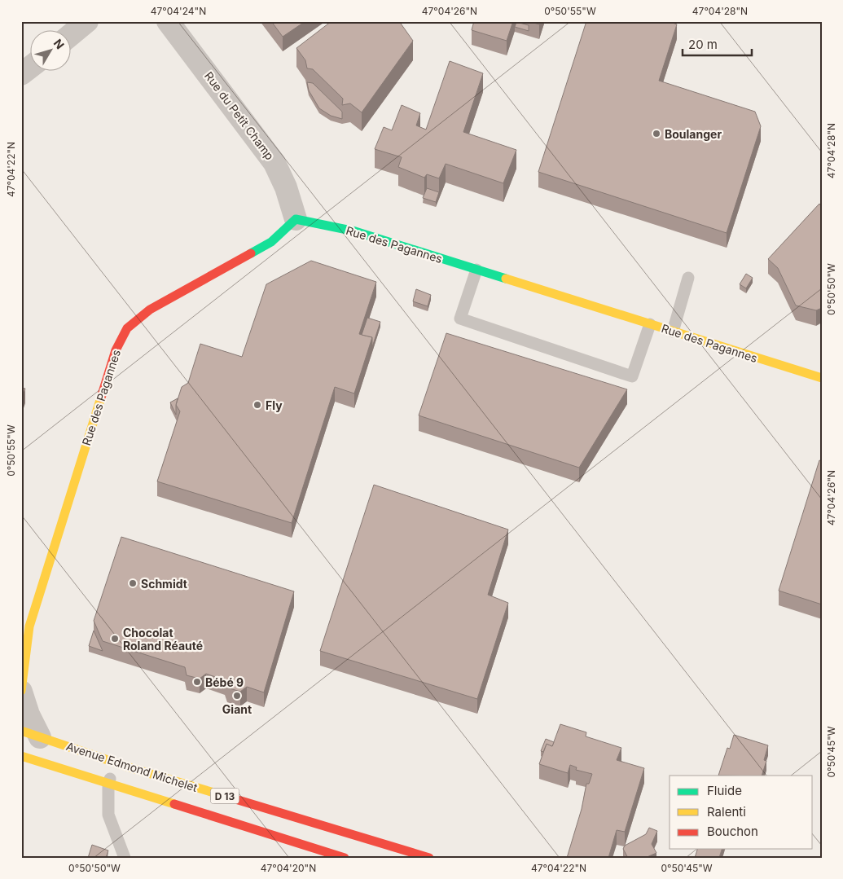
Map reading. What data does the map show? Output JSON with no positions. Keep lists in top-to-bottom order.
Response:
{
  "streets": {
    "street": [
      "Rue du Petit Champ",
      "Rue des Pagannes",
      "Avenue Edmond Michelet",
      "D 13"
    ]
  },
  "crossings": [
    ["Rue du Petit Champ", "Rue des Pagannes"]
  ],
  "places": [
    "Boulanger",
    "Fly",
    "Schmidt",
    "Chocolat Roland Réauté",
    "Bébé 9",
    "Giant"
  ],
  "legend": ["Fluide", "Ralenti", "Bouchon"],
  "scale_bar": "20 m",
  "north": "top right",
  "coordinates": [
    "47°04'24\"N",
    "47°04'26\"N",
    "0°50'55\"W",
    "47°04'28\"N",
    "47°04'22\"N",
    "0°50'50\"W",
    "0°50'45\"W",
    "47°04'20\"N"
  ]
}
